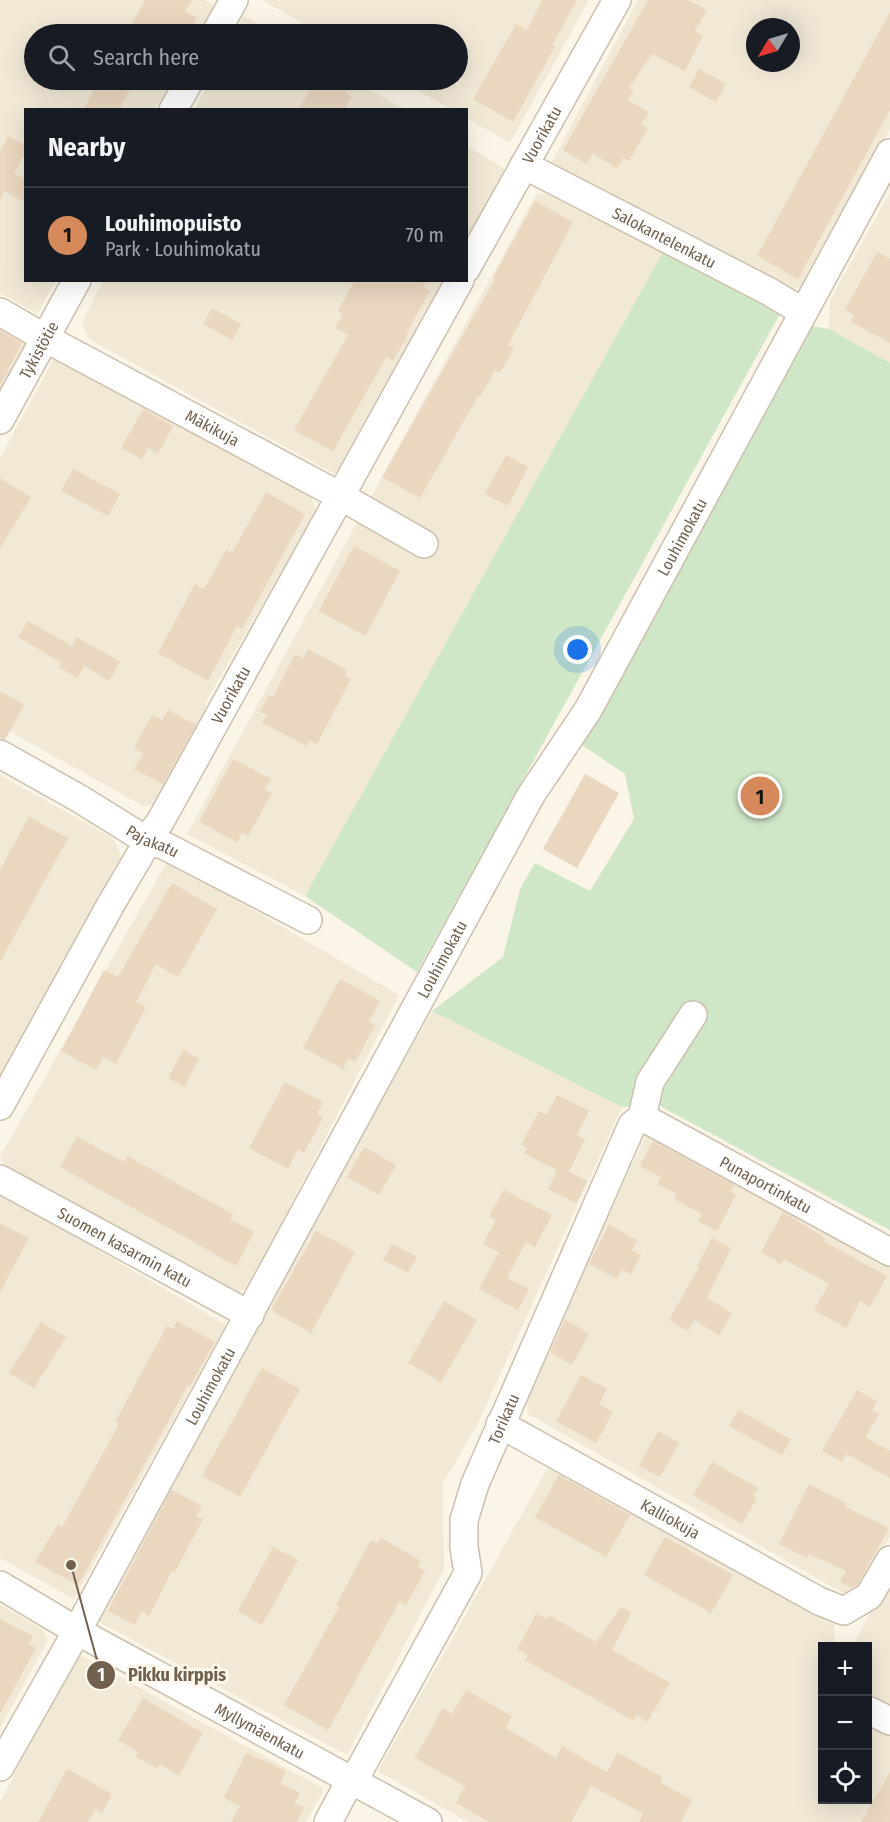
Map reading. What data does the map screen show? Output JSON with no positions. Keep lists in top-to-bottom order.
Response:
{
  "streets": {
    "street": [
      "Vuorikatu",
      "Salokantelenkatu",
      "Tykistötie",
      "Mäkikuja",
      "Louhimokatu",
      "Pajakatu",
      "Punaportinkatu",
      "Suomen kasarmin katu",
      "Torikatu",
      "Kalliokuja",
      "Myllymäenkatu"
    ]
  },
  "crossings": [
    ["Vuorikatu", "Salokantelenkatu"],
    ["Vuorikatu", "Mäkikuja"],
    ["Vuorikatu", "Pajakatu"],
    ["Salokantelenkatu", "Louhimokatu"],
    ["Tykistötie", "Mäkikuja"],
    ["Louhimokatu", "Suomen kasarmin katu"],
    ["Louhimokatu", "Myllymäenkatu"],
    ["Punaportinkatu", "Torikatu"],
    ["Torikatu", "Kalliokuja"],
    ["Torikatu", "Myllymäenkatu"]
  ],
  "places": ["Pikku kirppis"],
  "north": "bottom left",
  "page": {
    "search": "Search here",
    "heading": "Nearby",
    "list": [
      {
        "mark": "1",
        "name": "Louhimopuisto",
        "note": "Park · Louhimokatu",
        "value": "70 m"
      }
    ],
    "pins": "1",
    "map_buttons": ["+", "−"]
  }
}
